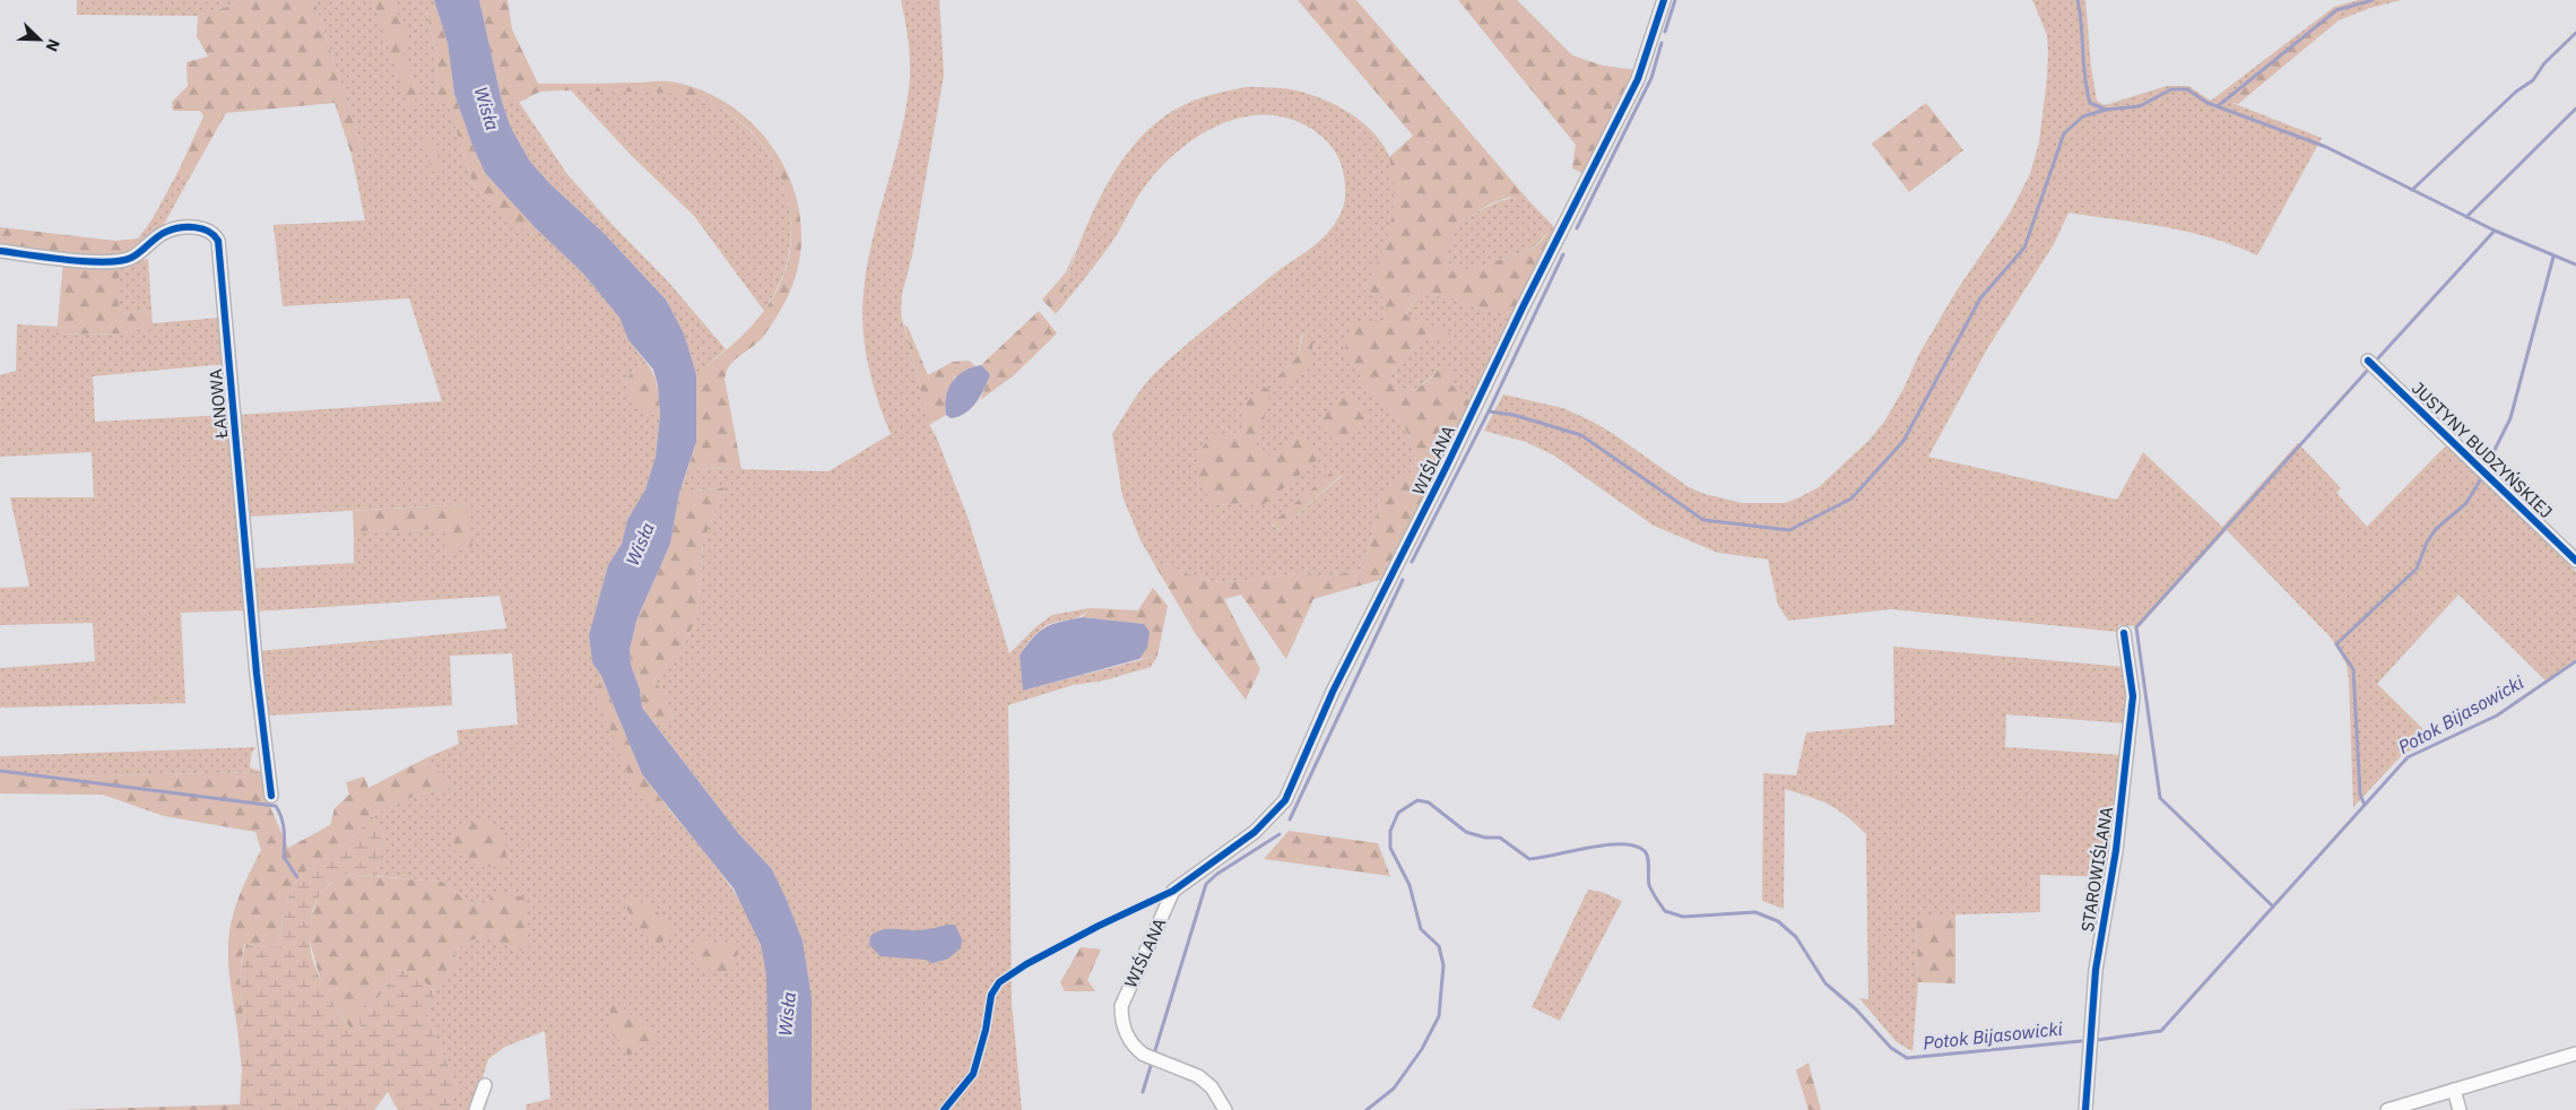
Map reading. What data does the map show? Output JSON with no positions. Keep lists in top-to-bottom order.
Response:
{
  "streets": {
    "street": [
      "ŁANOWA",
      "JUSTYNY BUDZYŃSKIEJ",
      "WIŚLANA",
      "STAROWIŚLANA"
    ]
  },
  "water": ["Wisła", "Potok Bijasowicki"],
  "north": "bottom right"
}
